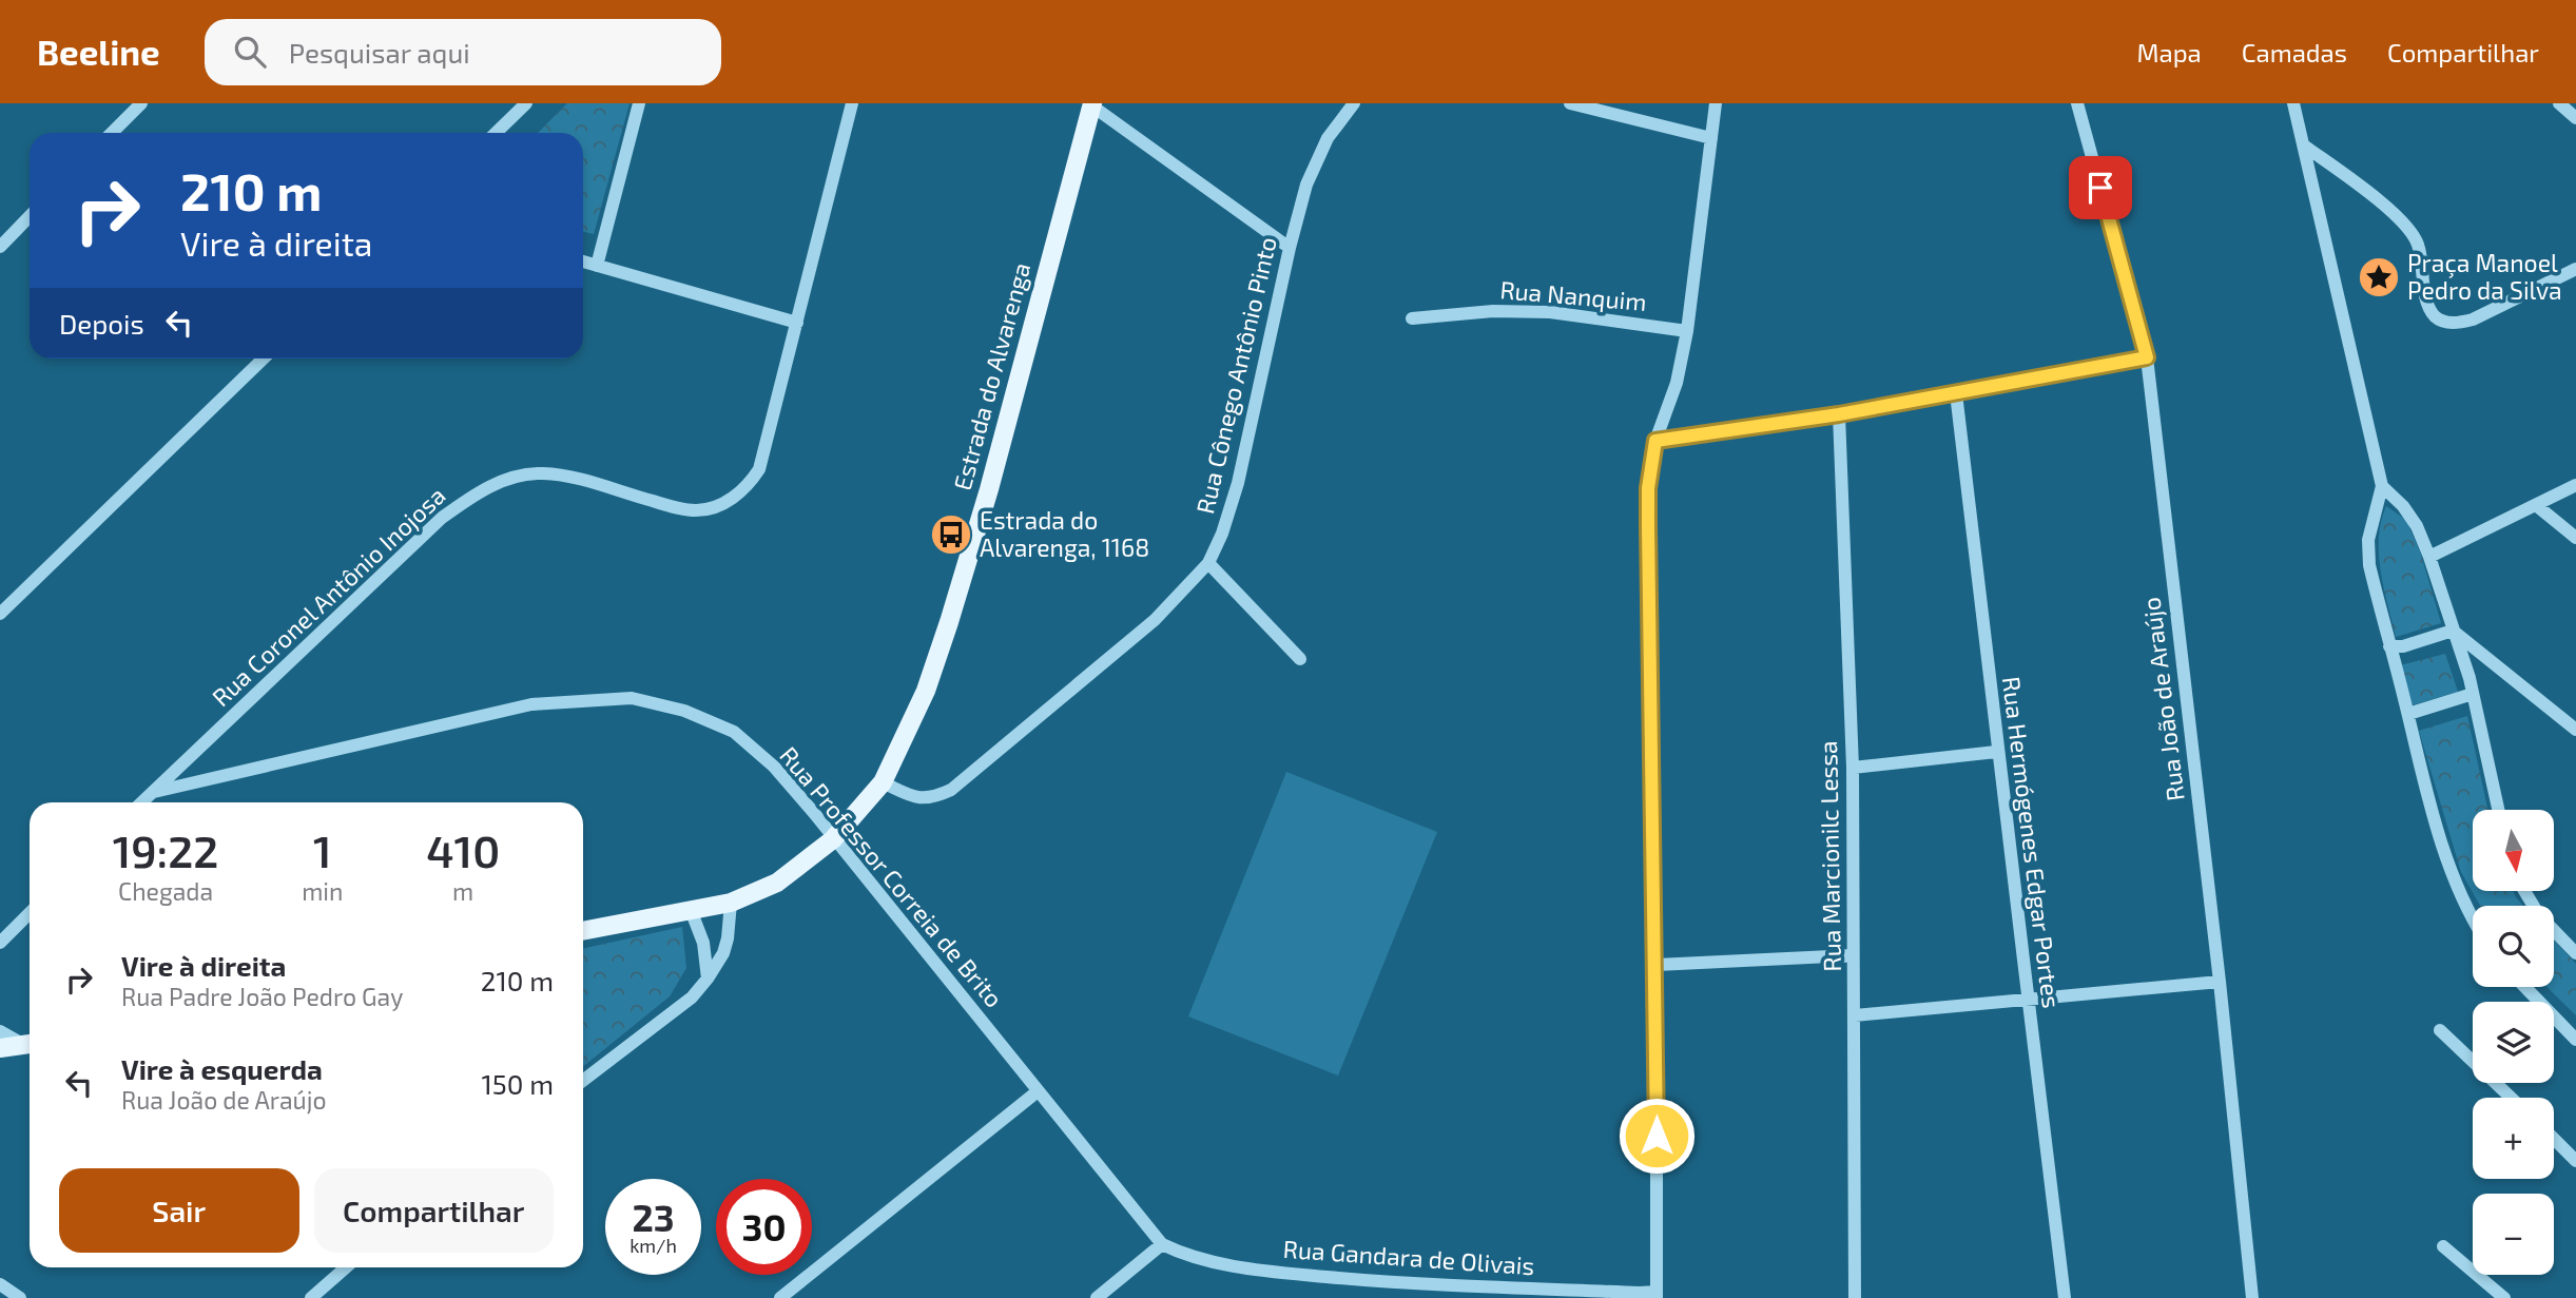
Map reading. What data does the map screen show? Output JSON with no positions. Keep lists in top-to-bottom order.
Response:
{
  "streets": {
    "main road": ["Estrada do Alvarenga"],
    "street": [
      "Rua Nanquim",
      "Rua Cônego Antônio Pinto",
      "Rua Coronel Antônio Inojosa",
      "Rua João de Araújo",
      "Rua Hermógenes Edgar Portes",
      "Rua Marcionilc Lessa",
      "Rua Professor Correia de Brito",
      "Rua Gandara de Olivais"
    ]
  },
  "crossings": [
    ["Rua Cônego Antônio Pinto", "Estrada do Alvarenga"],
    ["Estrada do Alvarenga", "Rua Professor Correia de Brito"],
    ["Rua Coronel Antônio Inojosa", "Rua Professor Correia de Brito"],
    ["Rua Professor Correia de Brito", "Rua Gandara de Olivais"]
  ],
  "places": {
    "place": ["Praça Manoel Pedro da Silva"],
    "bus stop": ["Estrada do Alvarenga, 1168"]
  },
  "north": "bottom",
  "page": {
    "header": "Beeline",
    "search": "Pesquisar aqui",
    "nav": ["Mapa", "Camadas", "Compartilhar"],
    "turn": ["210 m", "Vire à direita"],
    "then": "Depois",
    "eta": [
      "19:22",
      "Chegada",
      "1",
      "min",
      "410",
      "m"
    ],
    "map_buttons": ["+", "−"],
    "list": [
      {
        "name": "Vire à direita",
        "note": "Rua Padre João Pedro Gay",
        "value": "210 m"
      },
      {
        "name": "Vire à esquerda",
        "note": "Rua João de Araújo",
        "value": "150 m"
      }
    ],
    "buttons": ["Sair", "Compartilhar"],
    "speed": "23 km/h",
    "limit": "30"
  }
}
